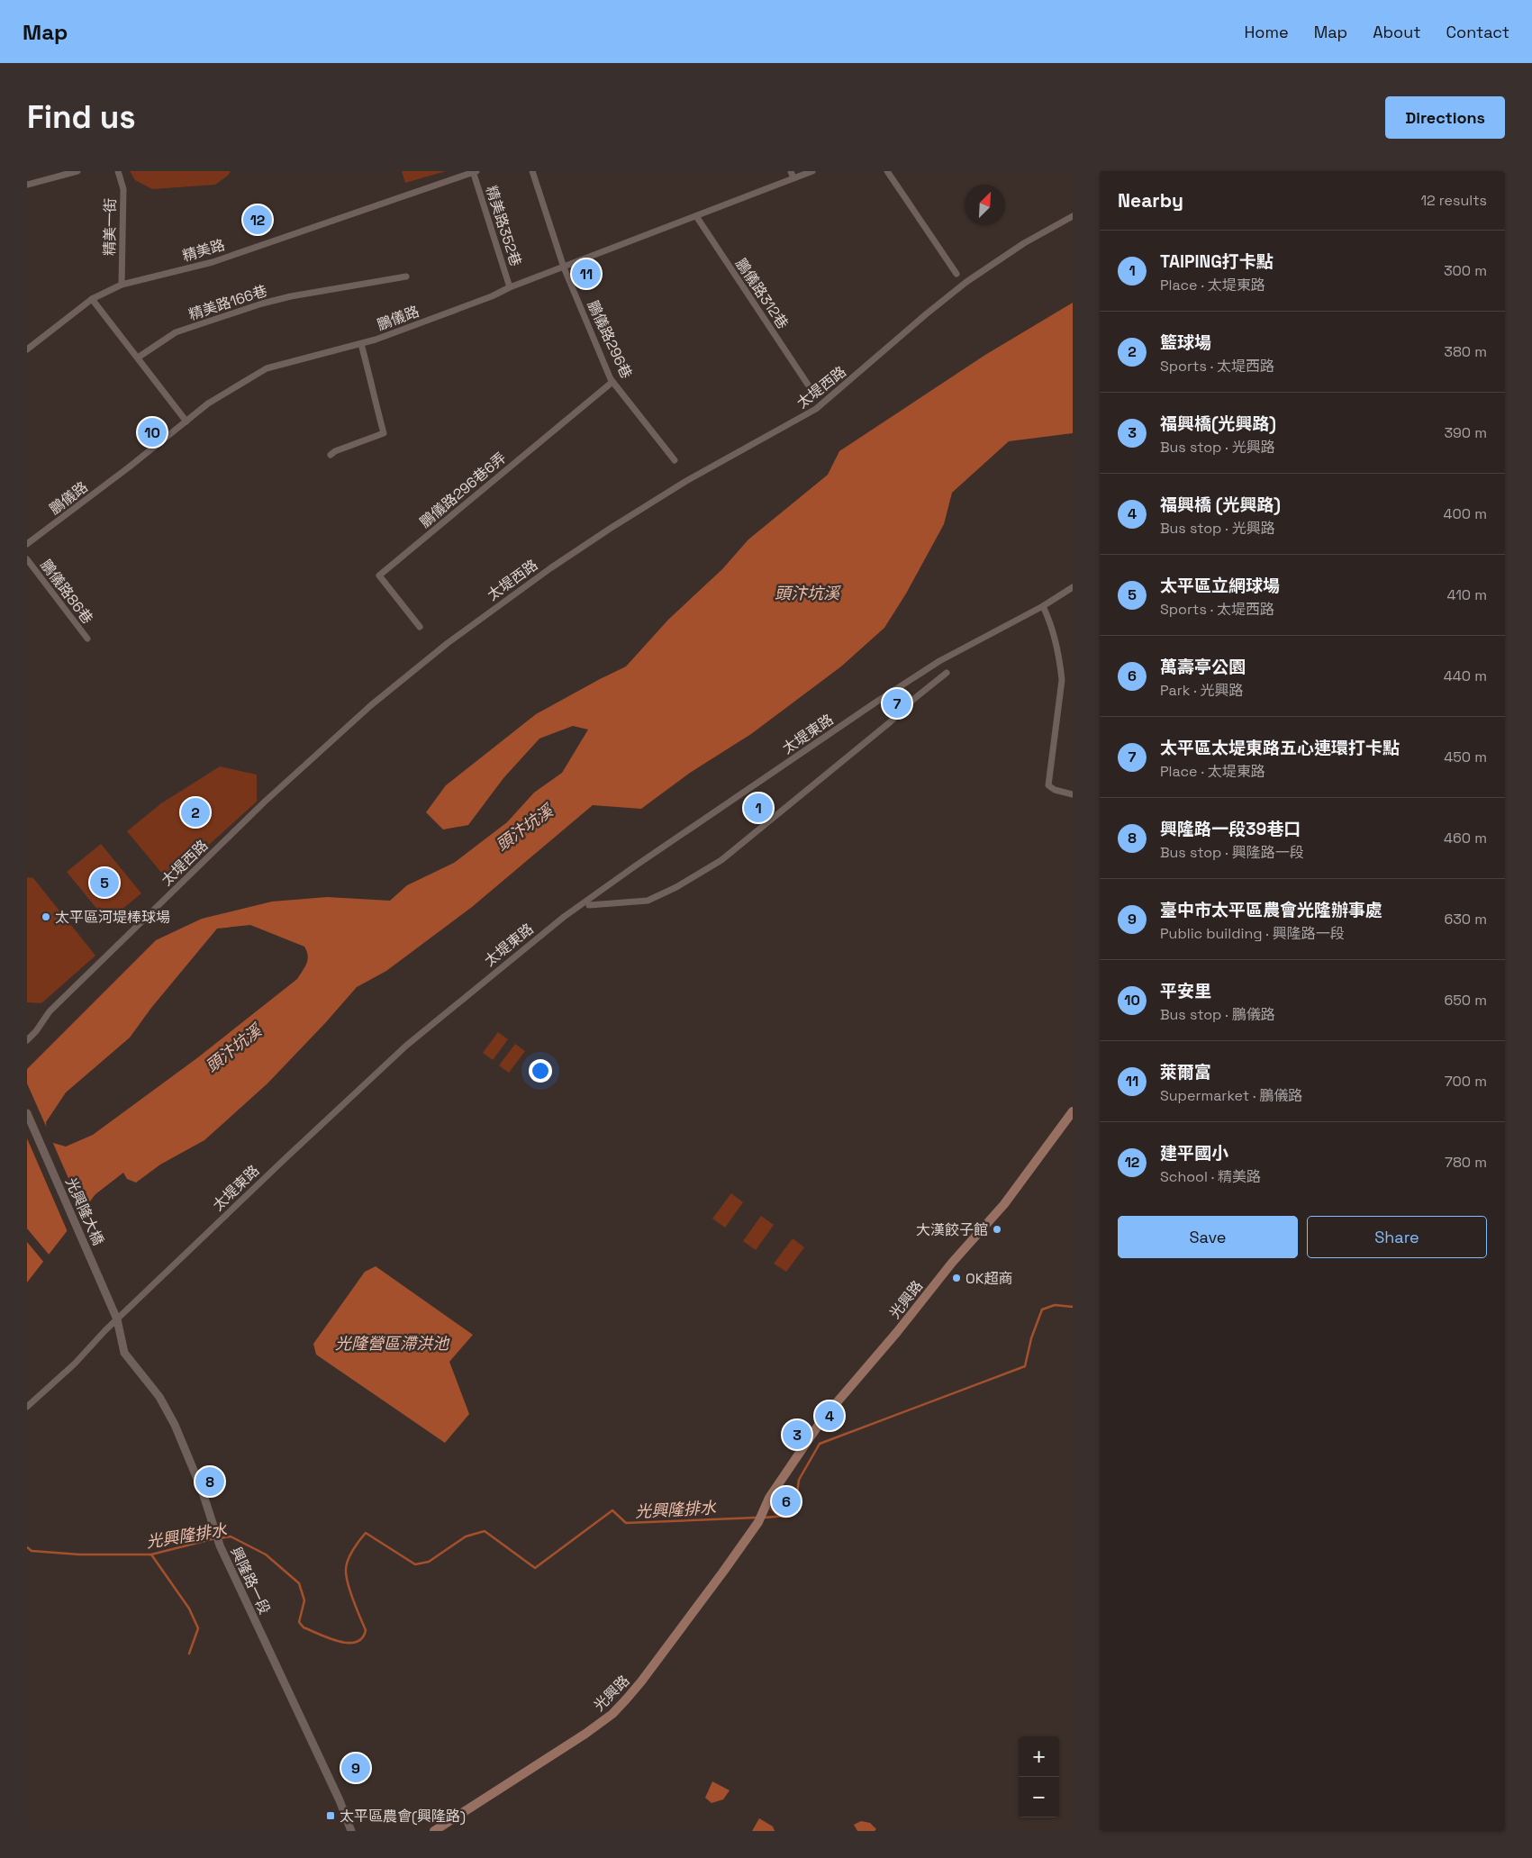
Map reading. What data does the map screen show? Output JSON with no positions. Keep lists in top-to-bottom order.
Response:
{
  "streets": {
    "main road": ["光興路"],
    "street": [
      "精美路352巷",
      "精美一街",
      "精美路",
      "鵬儀路312巷",
      "精美路166巷",
      "鵬儀路",
      "鵬儀路296巷",
      "太堤西路",
      "鵬儀路296巷6弄",
      "鵬儀路86巷",
      "太堤東路",
      "光興隆大橋",
      "興隆路一段"
    ]
  },
  "crossings": [
    ["精美路352巷", "精美路"],
    ["精美路352巷", "鵬儀路"],
    ["精美一街", "精美路"],
    ["鵬儀路312巷", "鵬儀路"],
    ["鵬儀路", "鵬儀路296巷"],
    ["鵬儀路296巷", "鵬儀路296巷6弄"],
    ["太堤東路", "光興隆大橋"],
    ["太堤東路", "興隆路一段"],
    ["光興隆大橋", "興隆路一段"]
  ],
  "water": ["頭汴坑溪", "光隆營區滯洪池", "光興隆排水"],
  "places": {
    "other": ["太平區河堤棒球場", "大漢餃子館", "OK超商"],
    "transit": ["太平區農會(興隆路)"]
  },
  "north": "top right",
  "page": {
    "header": "Map",
    "nav": [
      "Home",
      "Map",
      "About",
      "Contact"
    ],
    "buttons": [
      "Directions",
      ["Save", "Share"]
    ],
    "title": "Find us",
    "heading": ["Nearby", "12 results"],
    "pins": [
      "12",
      "11",
      "10",
      "7",
      "1",
      "2",
      "5",
      "4",
      "3",
      "8",
      "6",
      "9"
    ],
    "list": [
      {
        "mark": "1",
        "name": "TAIPING打卡點",
        "note": "Place · 太堤東路",
        "value": "300 m"
      },
      {
        "mark": "2",
        "name": "籃球場",
        "note": "Sports · 太堤西路",
        "value": "380 m"
      },
      {
        "mark": "3",
        "name": "福興橋(光興路)",
        "note": "Bus stop · 光興路",
        "value": "390 m"
      },
      {
        "mark": "4",
        "name": "福興橋 (光興路)",
        "note": "Bus stop · 光興路",
        "value": "400 m"
      },
      {
        "mark": "5",
        "name": "太平區立網球場",
        "note": "Sports · 太堤西路",
        "value": "410 m"
      },
      {
        "mark": "6",
        "name": "萬壽亭公園",
        "note": "Park · 光興路",
        "value": "440 m"
      },
      {
        "mark": "7",
        "name": "太平區太堤東路五心連環打卡點",
        "note": "Place · 太堤東路",
        "value": "450 m"
      },
      {
        "mark": "8",
        "name": "興隆路一段39巷口",
        "note": "Bus stop · 興隆路一段",
        "value": "460 m"
      },
      {
        "mark": "9",
        "name": "臺中市太平區農會光隆辦事處",
        "note": "Public building · 興隆路一段",
        "value": "630 m"
      },
      {
        "mark": "10",
        "name": "平安里",
        "note": "Bus stop · 鵬儀路",
        "value": "650 m"
      },
      {
        "mark": "11",
        "name": "萊爾富",
        "note": "Supermarket · 鵬儀路",
        "value": "700 m"
      },
      {
        "mark": "12",
        "name": "建平國小",
        "note": "School · 精美路",
        "value": "780 m"
      }
    ],
    "map_buttons": ["+", "−"]
  }
}
